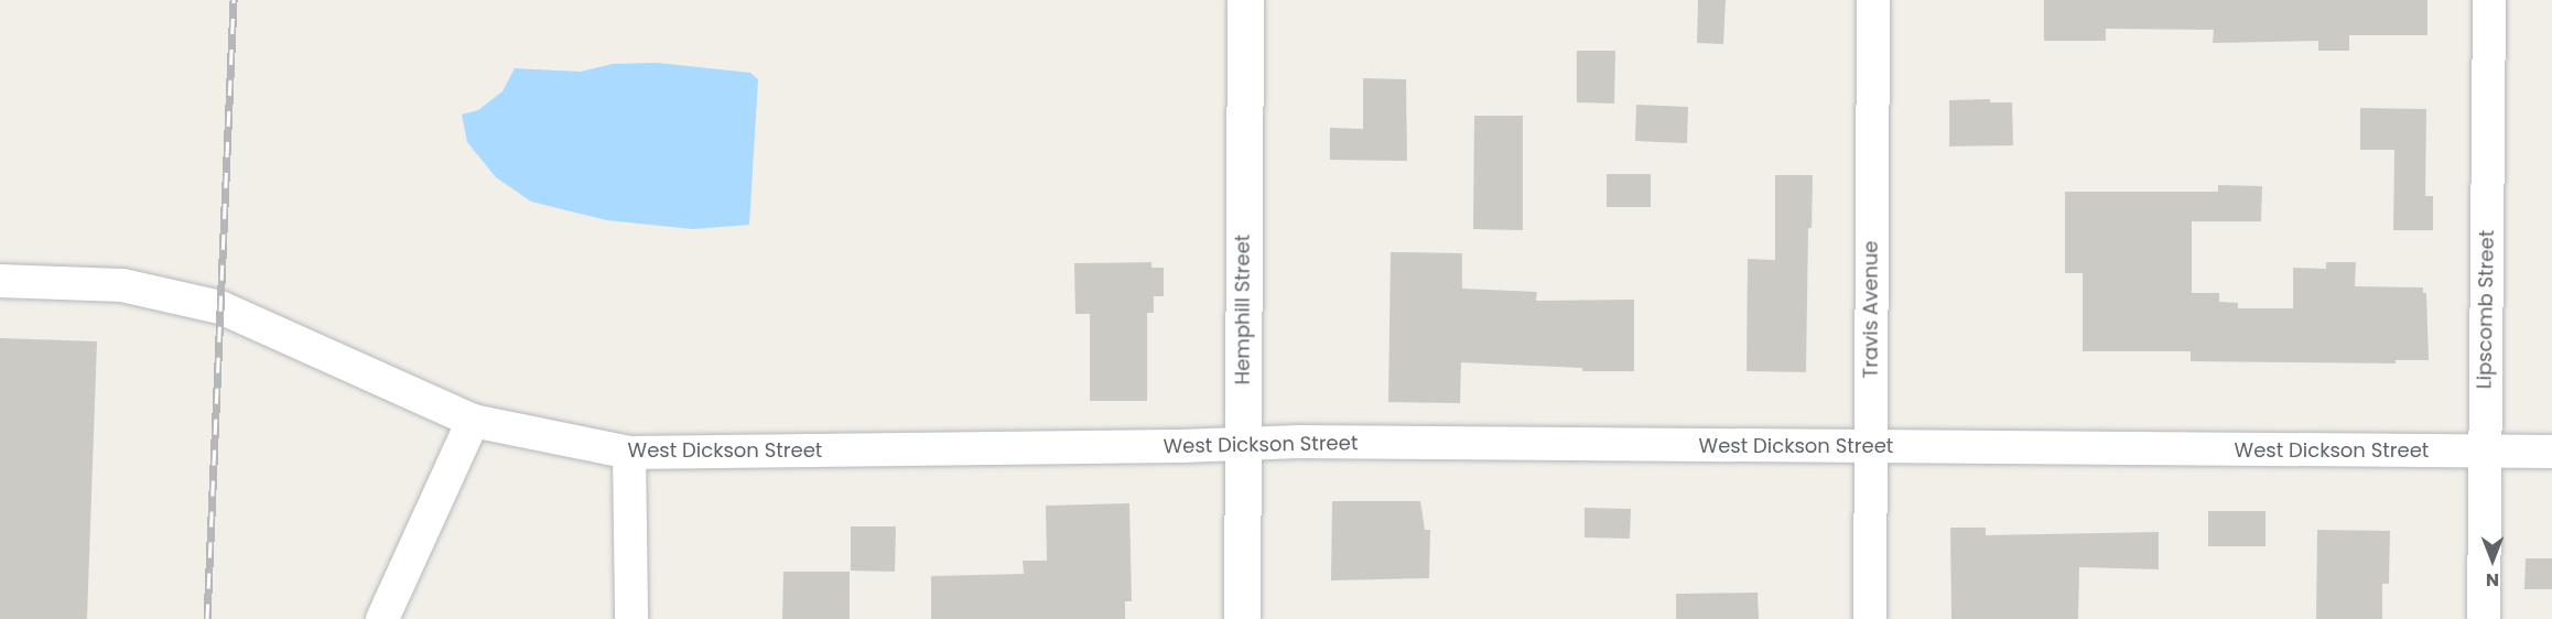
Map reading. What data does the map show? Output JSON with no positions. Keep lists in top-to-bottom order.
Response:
{
  "streets": {
    "main road": ["Hemphill Street"],
    "street": ["Travis Avenue", "Lipscomb Street", "West Dickson Street"]
  },
  "crossings": [
    ["Hemphill Street", "West Dickson Street"],
    ["Travis Avenue", "West Dickson Street"],
    ["Lipscomb Street", "West Dickson Street"]
  ],
  "north": "bottom"
}
